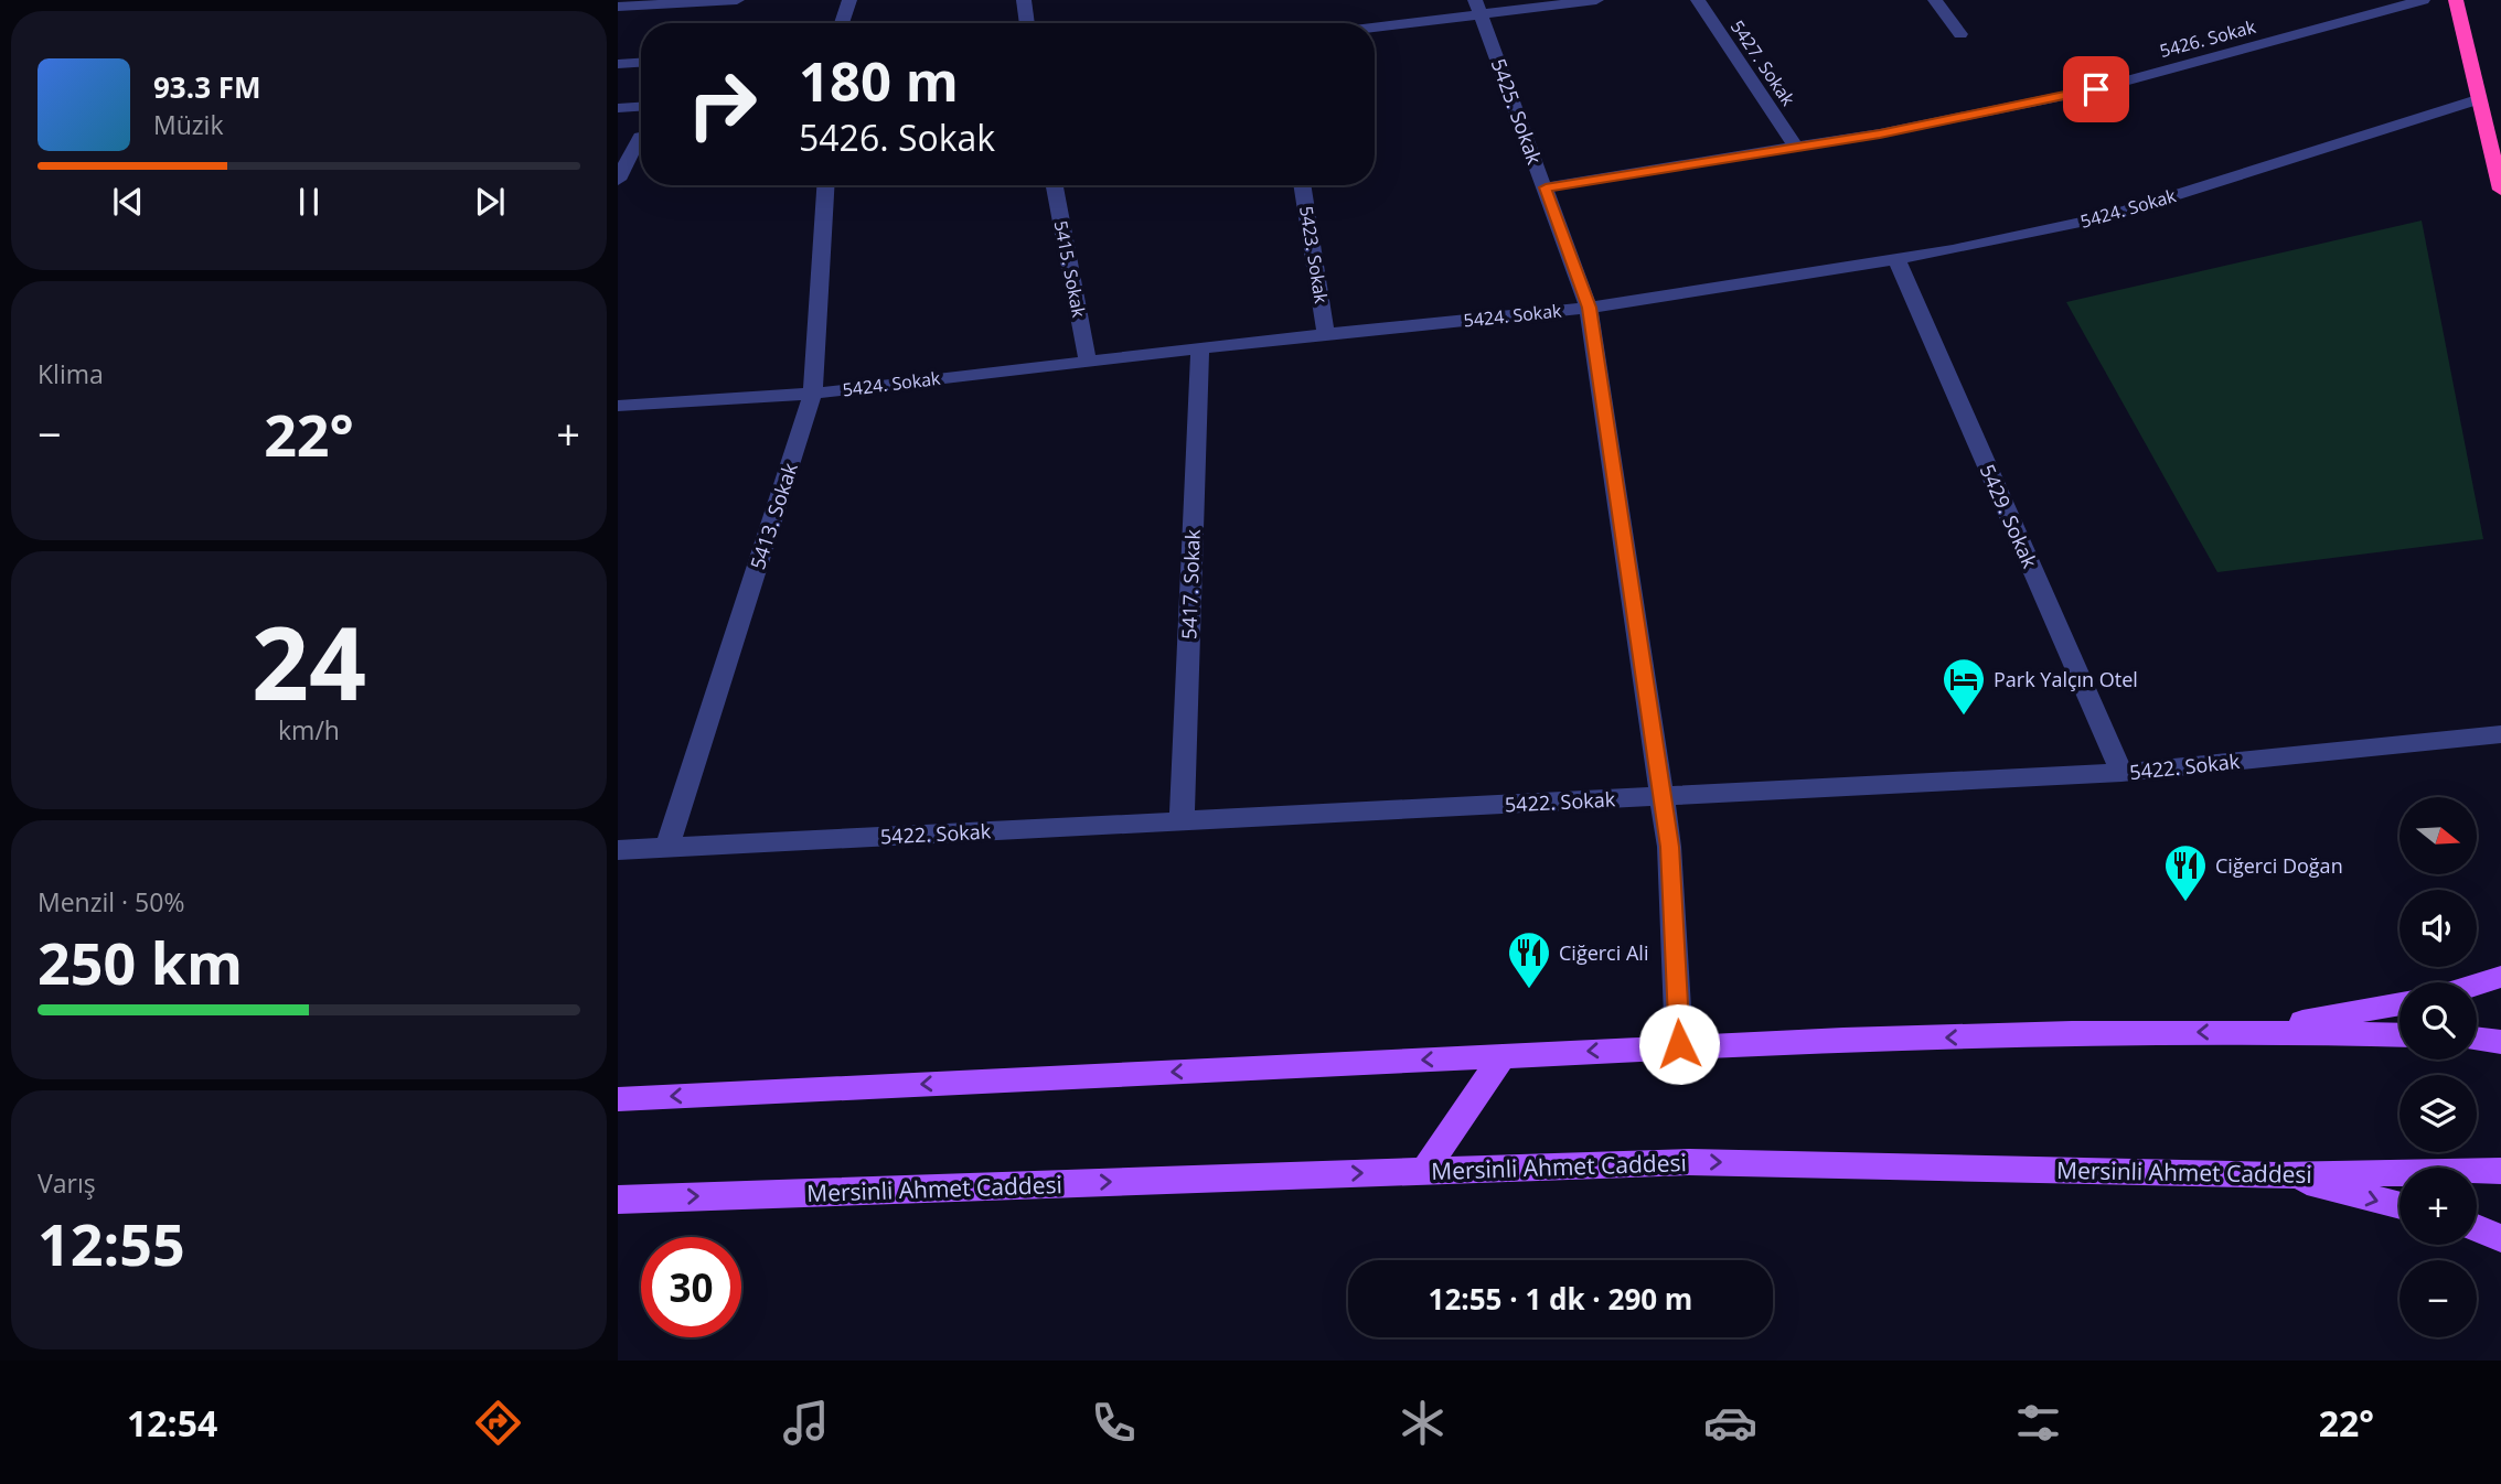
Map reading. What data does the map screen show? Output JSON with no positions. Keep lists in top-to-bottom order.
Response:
{
  "streets": {
    "main road": ["Mersinli Ahmet Caddesi"],
    "street": [
      "5426. Sokak",
      "5427. Sokak",
      "5425. Sokak",
      "5424. Sokak",
      "5423. Sokak",
      "5415. Sokak",
      "5413. Sokak",
      "5429. Sokak",
      "5417. Sokak",
      "5422. Sokak"
    ]
  },
  "crossings": [
    ["5426. Sokak", "5427. Sokak"],
    ["5426. Sokak", "5425. Sokak"],
    ["5425. Sokak", "5424. Sokak"],
    ["5425. Sokak", "5422. Sokak"],
    ["5424. Sokak", "5423. Sokak"],
    ["5424. Sokak", "5415. Sokak"],
    ["5424. Sokak", "5413. Sokak"],
    ["5424. Sokak", "5429. Sokak"],
    ["5424. Sokak", "5417. Sokak"],
    ["5413. Sokak", "5422. Sokak"],
    ["5429. Sokak", "5422. Sokak"],
    ["5417. Sokak", "5422. Sokak"]
  ],
  "places": {
    "hotel": ["Park Yalçın Otel"],
    "restaurant": ["Ciğerci Doğan", "Ciğerci Ali"]
  },
  "north": "right",
  "page": {
    "turn": ["180 m", "5426. Sokak"],
    "song": ["93.3 FM", "Müzik"],
    "tile": [
      "Klima",
      ["24", "km/h"],
      ["Menzil · 50%", "250 km"],
      ["Varış", "12:55"]
    ],
    "heat": ["−", "22°", "+"],
    "map_buttons": ["+", "−"],
    "limit": "30",
    "trip": "12:55 · 1 dk · 290 m",
    "tabs": ["12:54", "22°"]
  }
}
